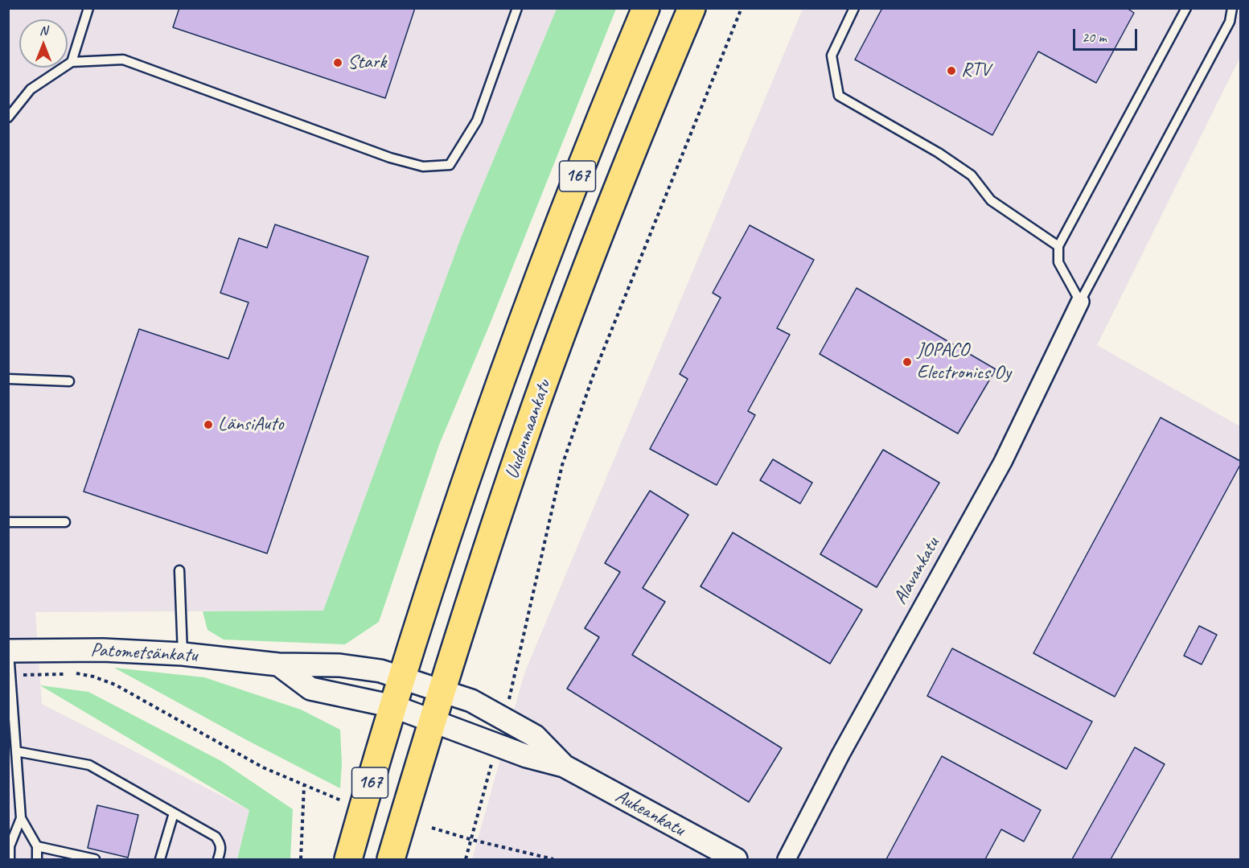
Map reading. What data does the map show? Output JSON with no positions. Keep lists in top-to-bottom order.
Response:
{
  "streets": {
    "main road": ["167", "Uudenmaankatu"],
    "street": ["Alavankatu", "Patometsänkatu", "Aukeankatu"]
  },
  "crossings": [
    ["167", "Patometsänkatu"],
    ["167", "Aukeankatu"],
    ["Uudenmaankatu", "Patometsänkatu"],
    ["Uudenmaankatu", "Aukeankatu"],
    ["Patometsänkatu", "Aukeankatu"]
  ],
  "places": [
    "Stark",
    "RTV",
    "JOPACO Electronics Oy",
    "LänsiAuto"
  ],
  "scale_bar": "20 m",
  "north": "top"
}
